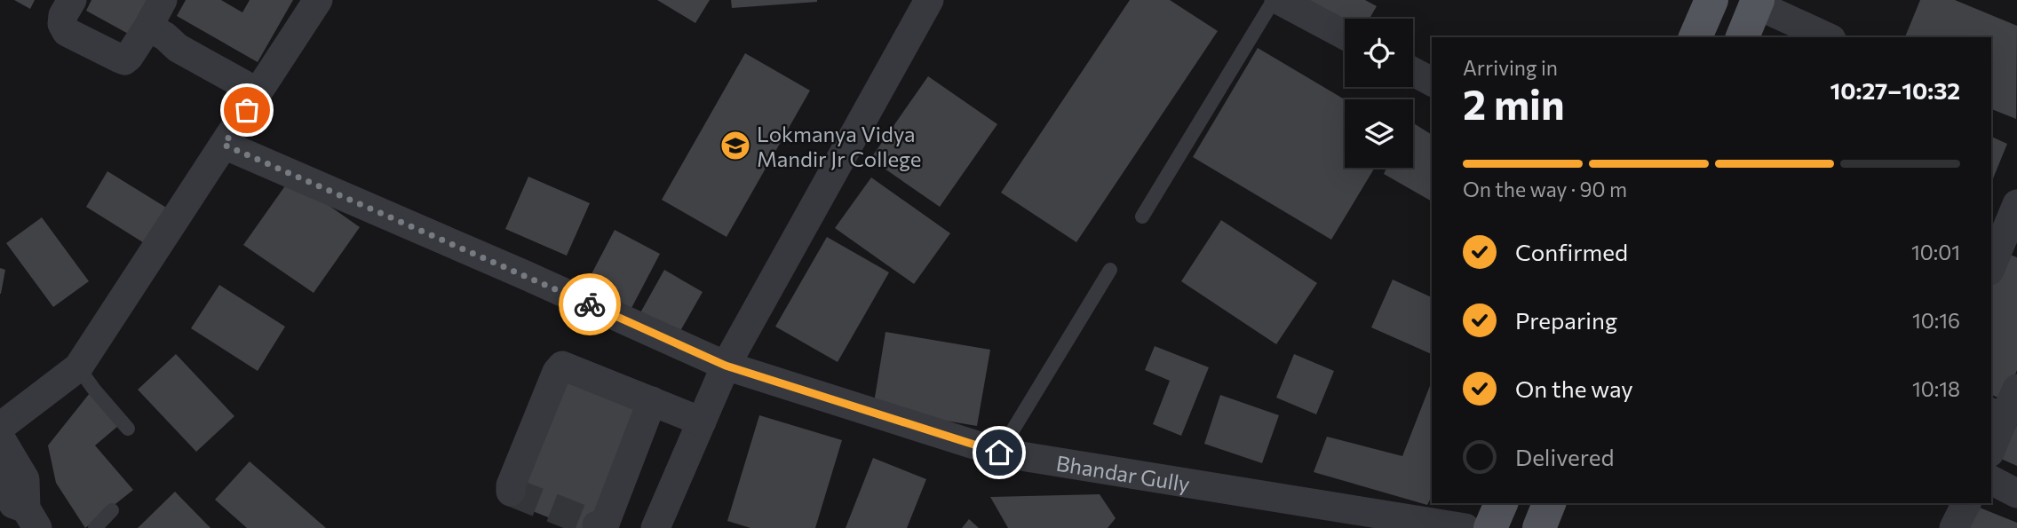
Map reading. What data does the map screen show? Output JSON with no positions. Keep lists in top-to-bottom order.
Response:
{
  "streets": {
    "street": ["Bhandar Gully"]
  },
  "places": {
    "school or university": ["Lokmanya Vidya Mandir Jr College"]
  },
  "page": {
    "heading": ["2 min", "Arriving in", "10:27–10:32"],
    "bar": "On the way · 90 m",
    "list": [
      ["Confirmed", "10:01"],
      ["Preparing", "10:16"],
      ["On the way", "10:18"],
      "Delivered"
    ]
  }
}
